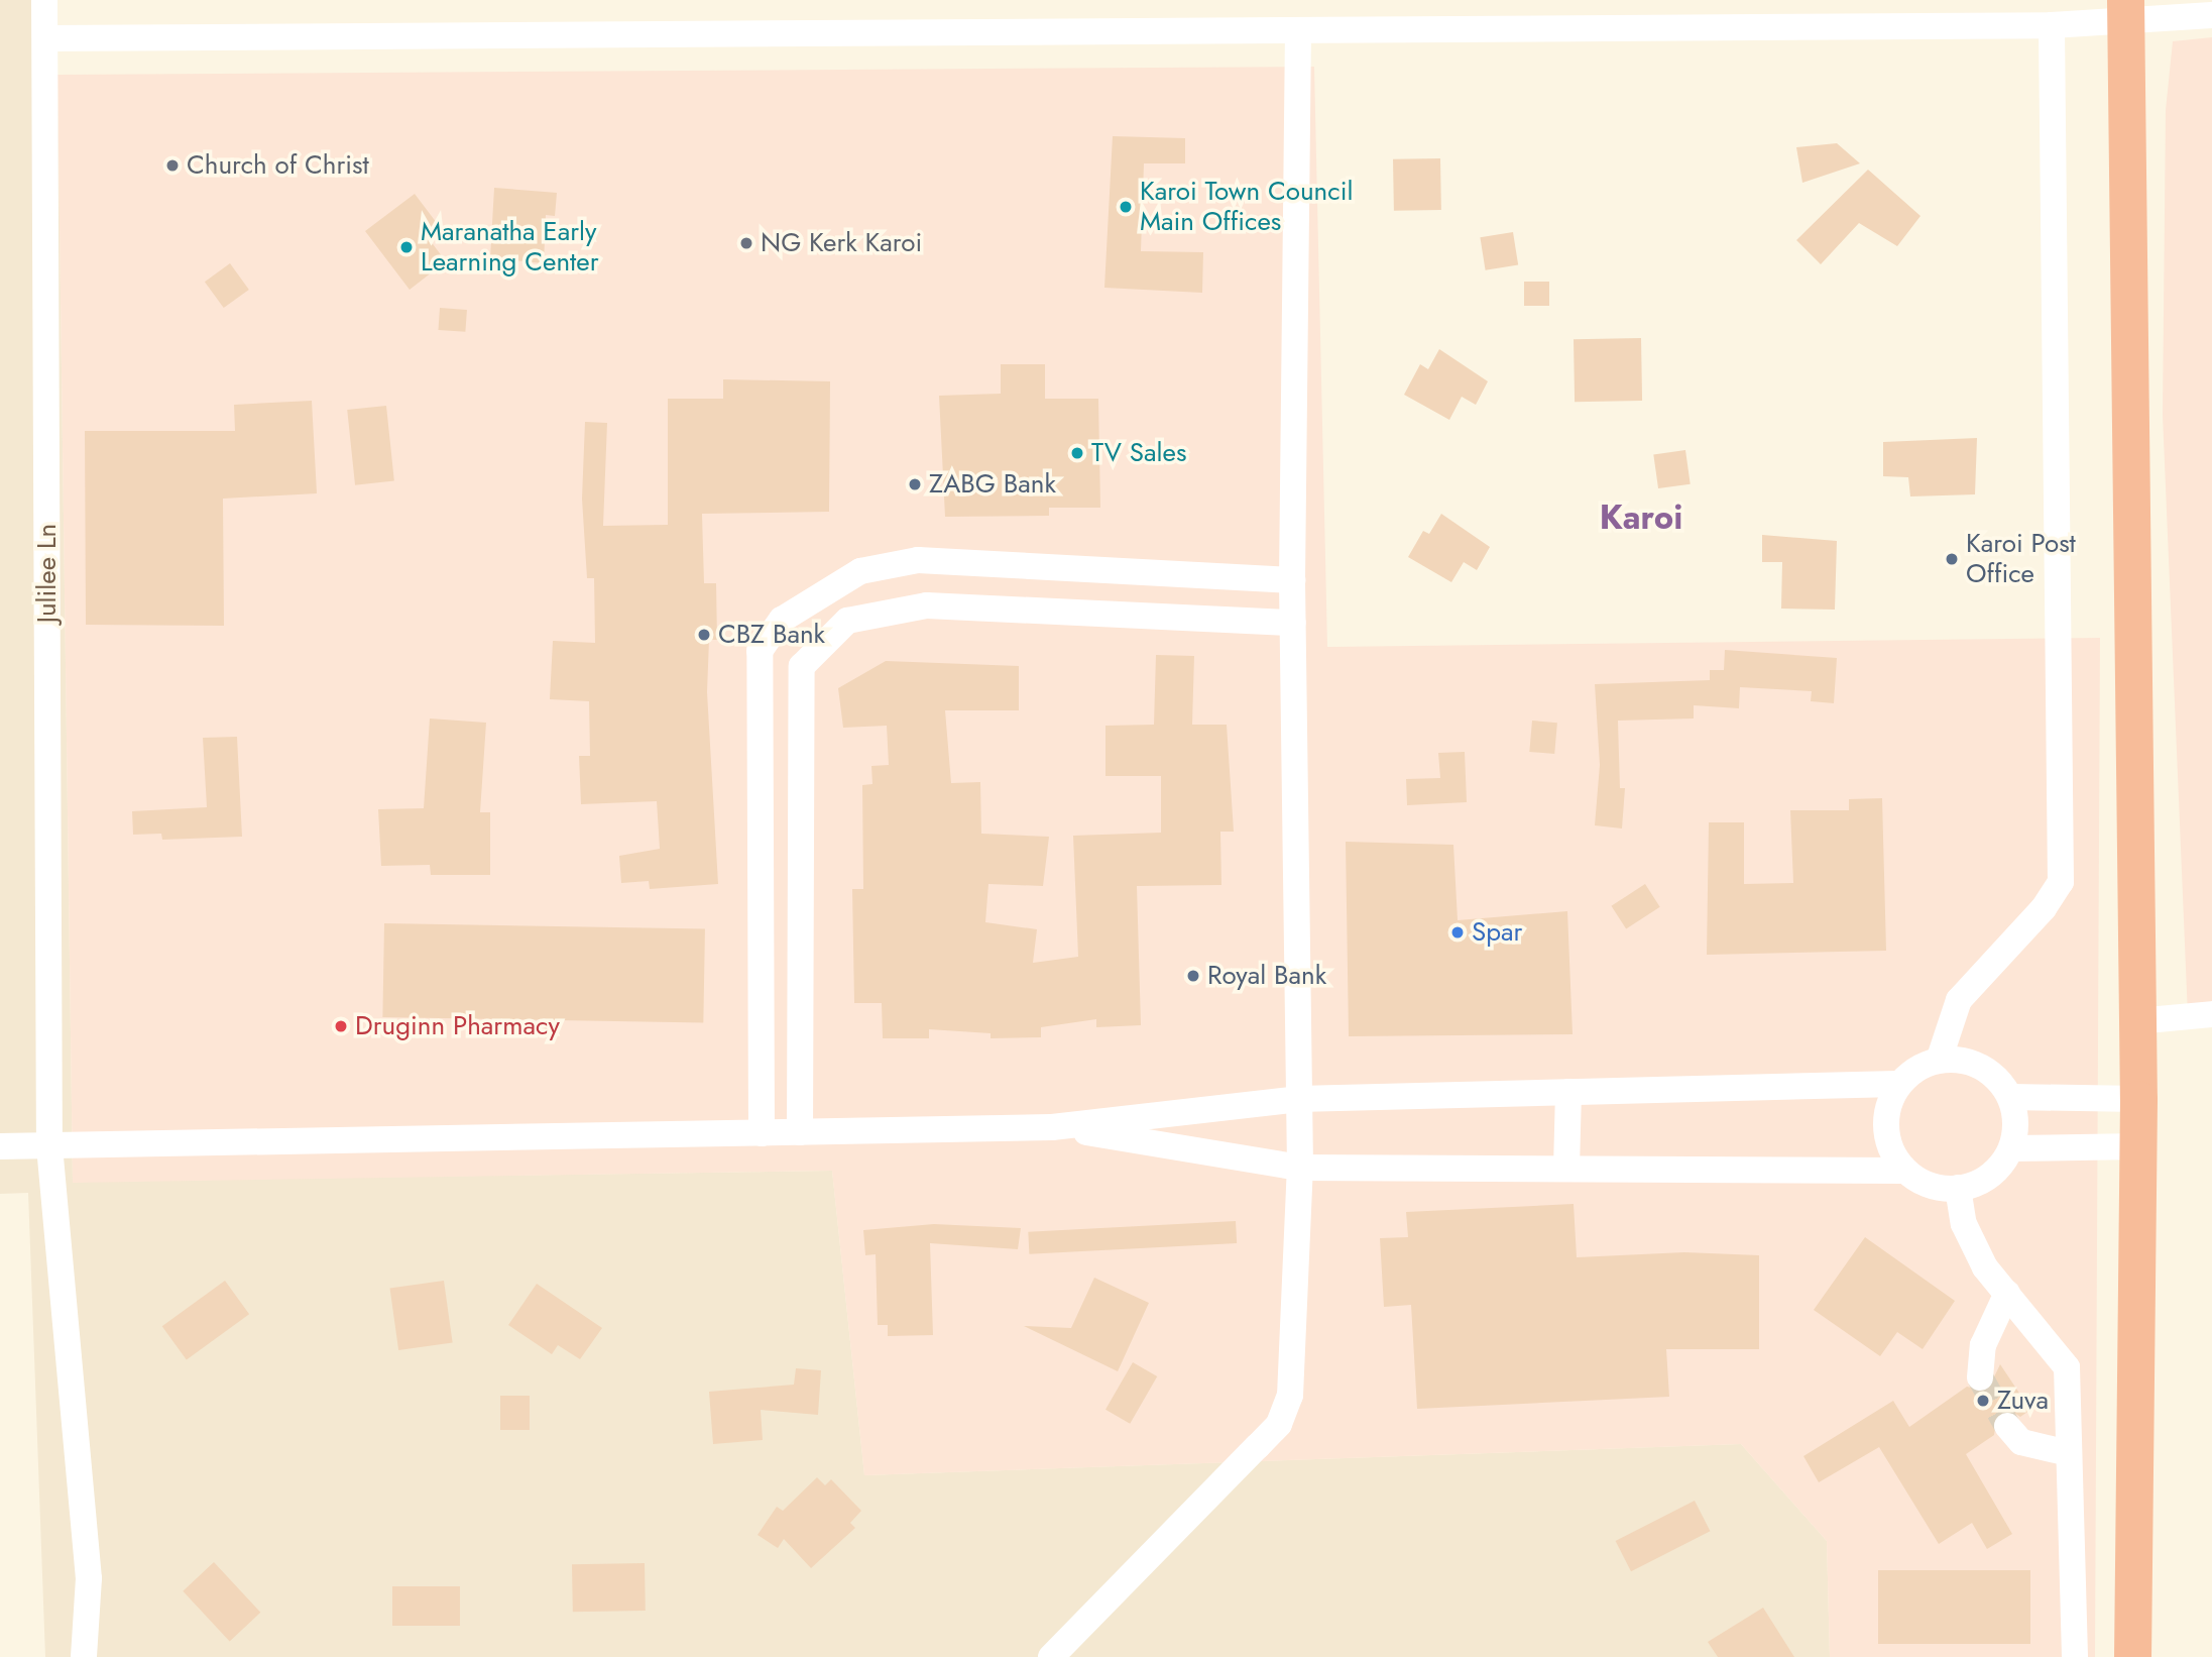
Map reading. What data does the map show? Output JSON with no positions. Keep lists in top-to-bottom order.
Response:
{
  "streets": {
    "street": ["Julilee Ln"]
  },
  "districts": ["Karoi"],
  "places": [
    "Church of Christ",
    "Karoi Town Council Main Offices",
    "NG Kerk Karoi",
    "Maranatha Early Learning Center",
    "TV Sales",
    "ZABG Bank",
    "Karoi Post Office",
    "CBZ Bank",
    "Spar",
    "Royal Bank",
    "Druginn Pharmacy",
    "Zuva"
  ]
}
